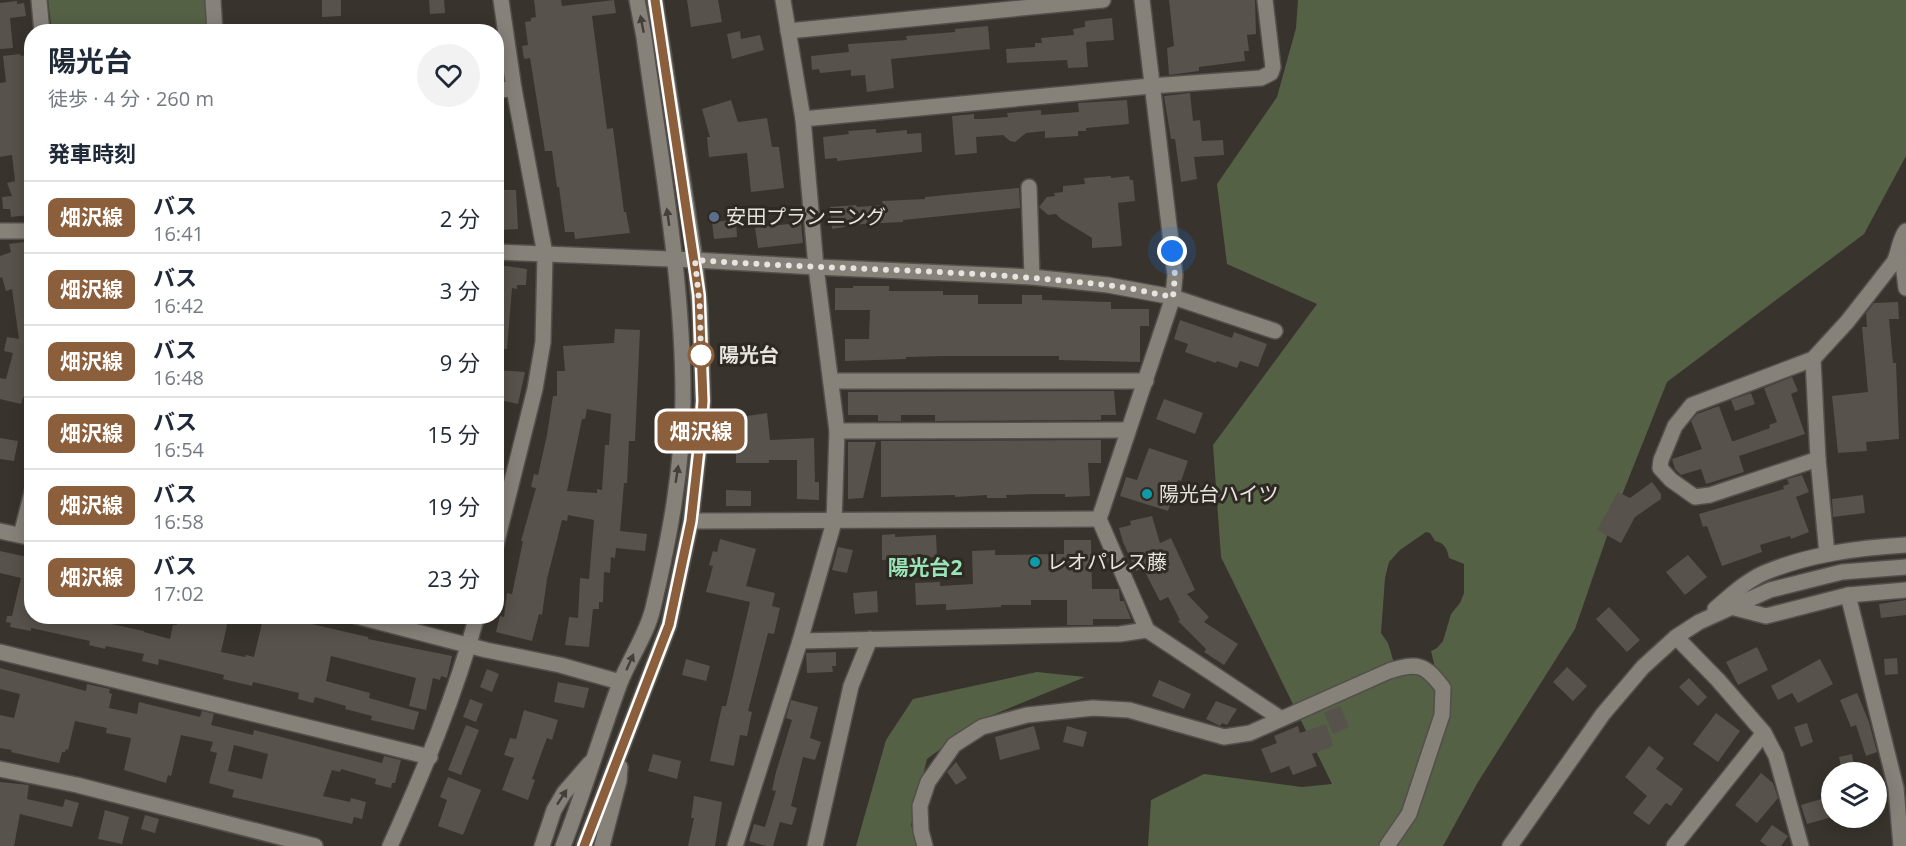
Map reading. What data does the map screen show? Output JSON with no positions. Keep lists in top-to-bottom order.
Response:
{
  "districts": ["陽光台2"],
  "places": [
    "安田プランニング",
    "陽光台",
    "陽光台ハイツ",
    "レオパレス藤"
  ],
  "lines": ["bus line 畑沢線"],
  "page": {
    "on_map": "畑沢線",
    "heading": [
      ["陽光台", "徒歩 · 4 分 · 260 m"],
      "発車時刻"
    ],
    "list": [
      {
        "mark": "畑沢線",
        "name": "バス",
        "note": "16:41",
        "value": "2 分"
      },
      {
        "mark": "畑沢線",
        "name": "バス",
        "note": "16:42",
        "value": "3 分"
      },
      {
        "mark": "畑沢線",
        "name": "バス",
        "note": "16:48",
        "value": "9 分"
      },
      {
        "mark": "畑沢線",
        "name": "バス",
        "note": "16:54",
        "value": "15 分"
      },
      {
        "mark": "畑沢線",
        "name": "バス",
        "note": "16:58",
        "value": "19 分"
      },
      {
        "mark": "畑沢線",
        "name": "バス",
        "note": "17:02",
        "value": "23 分"
      }
    ]
  }
}
